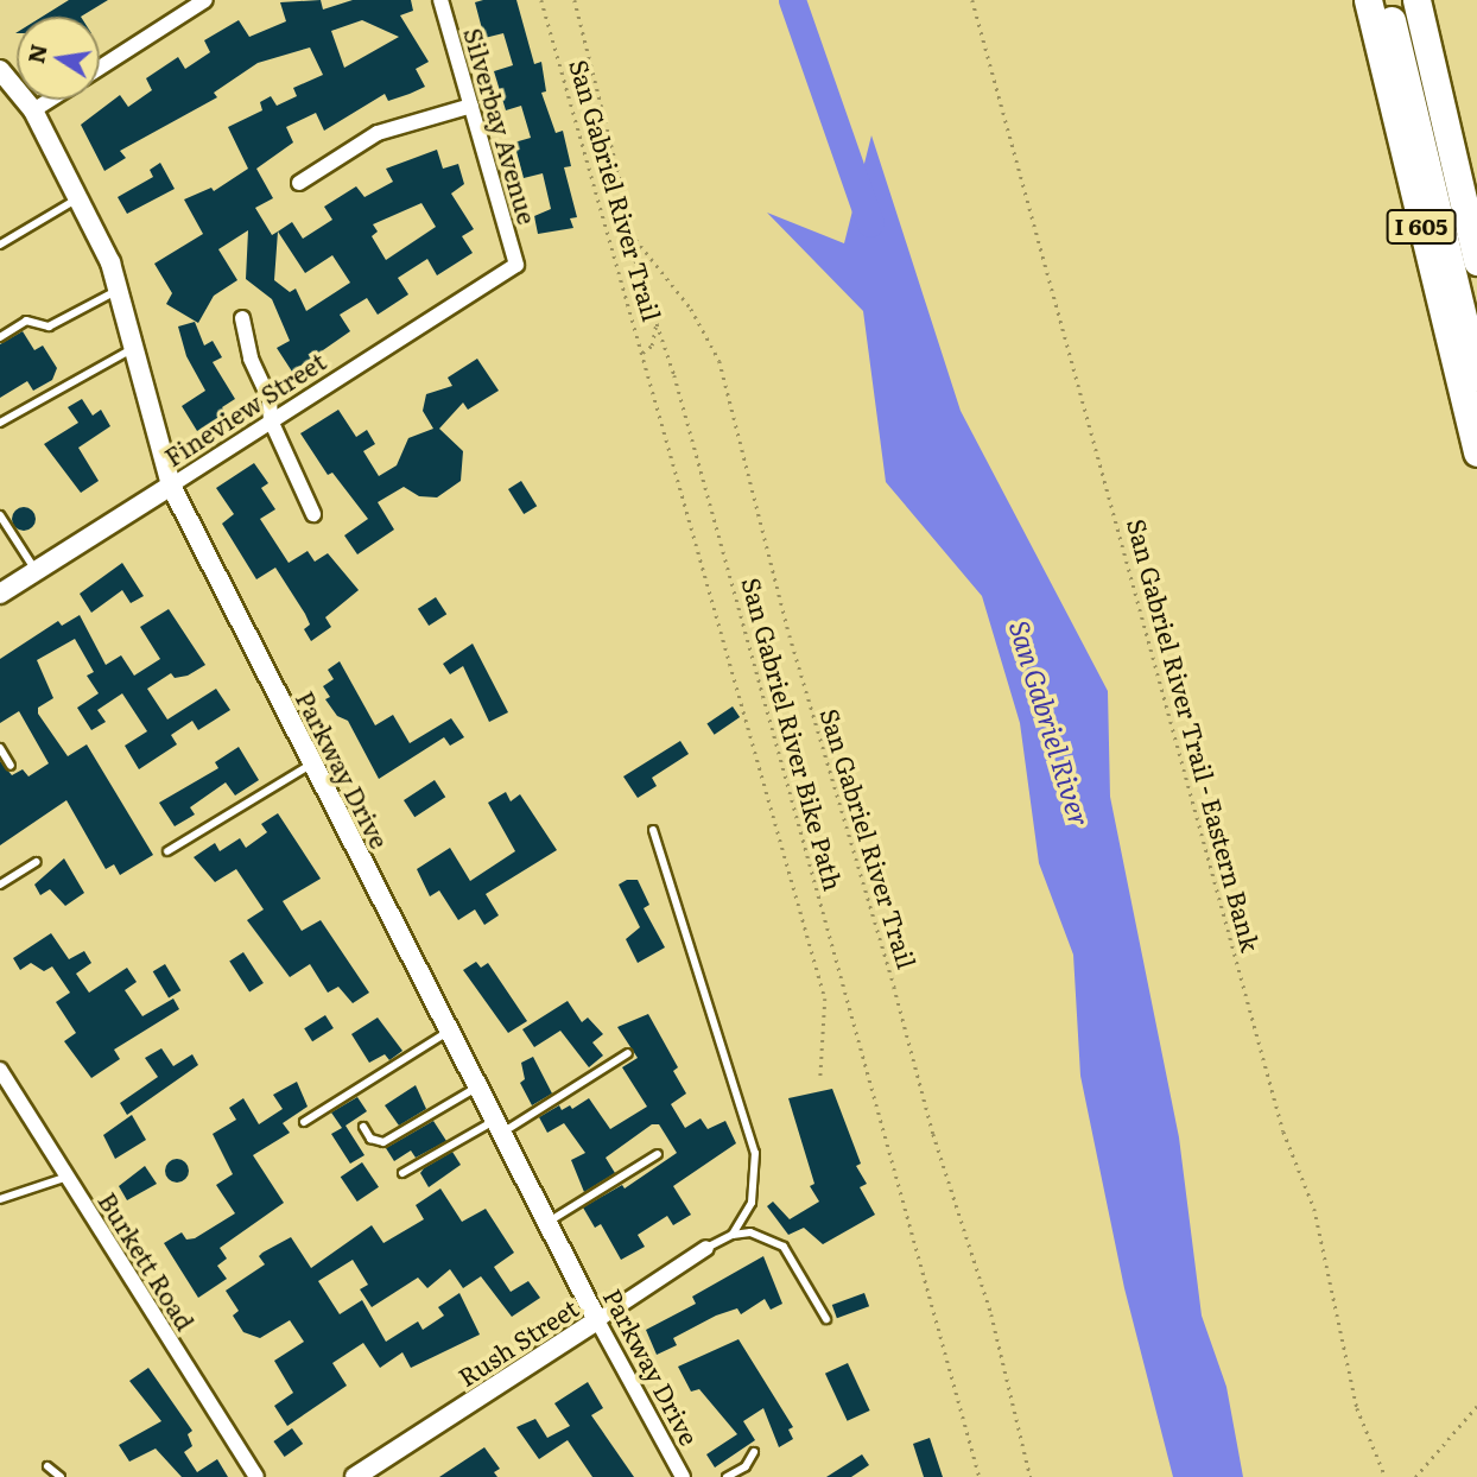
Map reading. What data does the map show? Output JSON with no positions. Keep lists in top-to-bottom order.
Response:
{
  "streets": {
    "highway": ["I 605"],
    "street": [
      "Silverbay Avenue",
      "Fineview Street",
      "Parkway Drive",
      "Burkett Road",
      "Rush Street"
    ],
    "path": ["San Gabriel River Trail", "San Gabriel River Bike Path", "San Gabriel River Trail - Eastern Bank"]
  },
  "crossings": [
    ["Silverbay Avenue", "Fineview Street"],
    ["San Gabriel River Trail", "San Gabriel River Bike Path"],
    ["Fineview Street", "Parkway Drive"],
    ["Parkway Drive", "Rush Street"]
  ],
  "water": ["San Gabriel River"],
  "north": "left"
}
